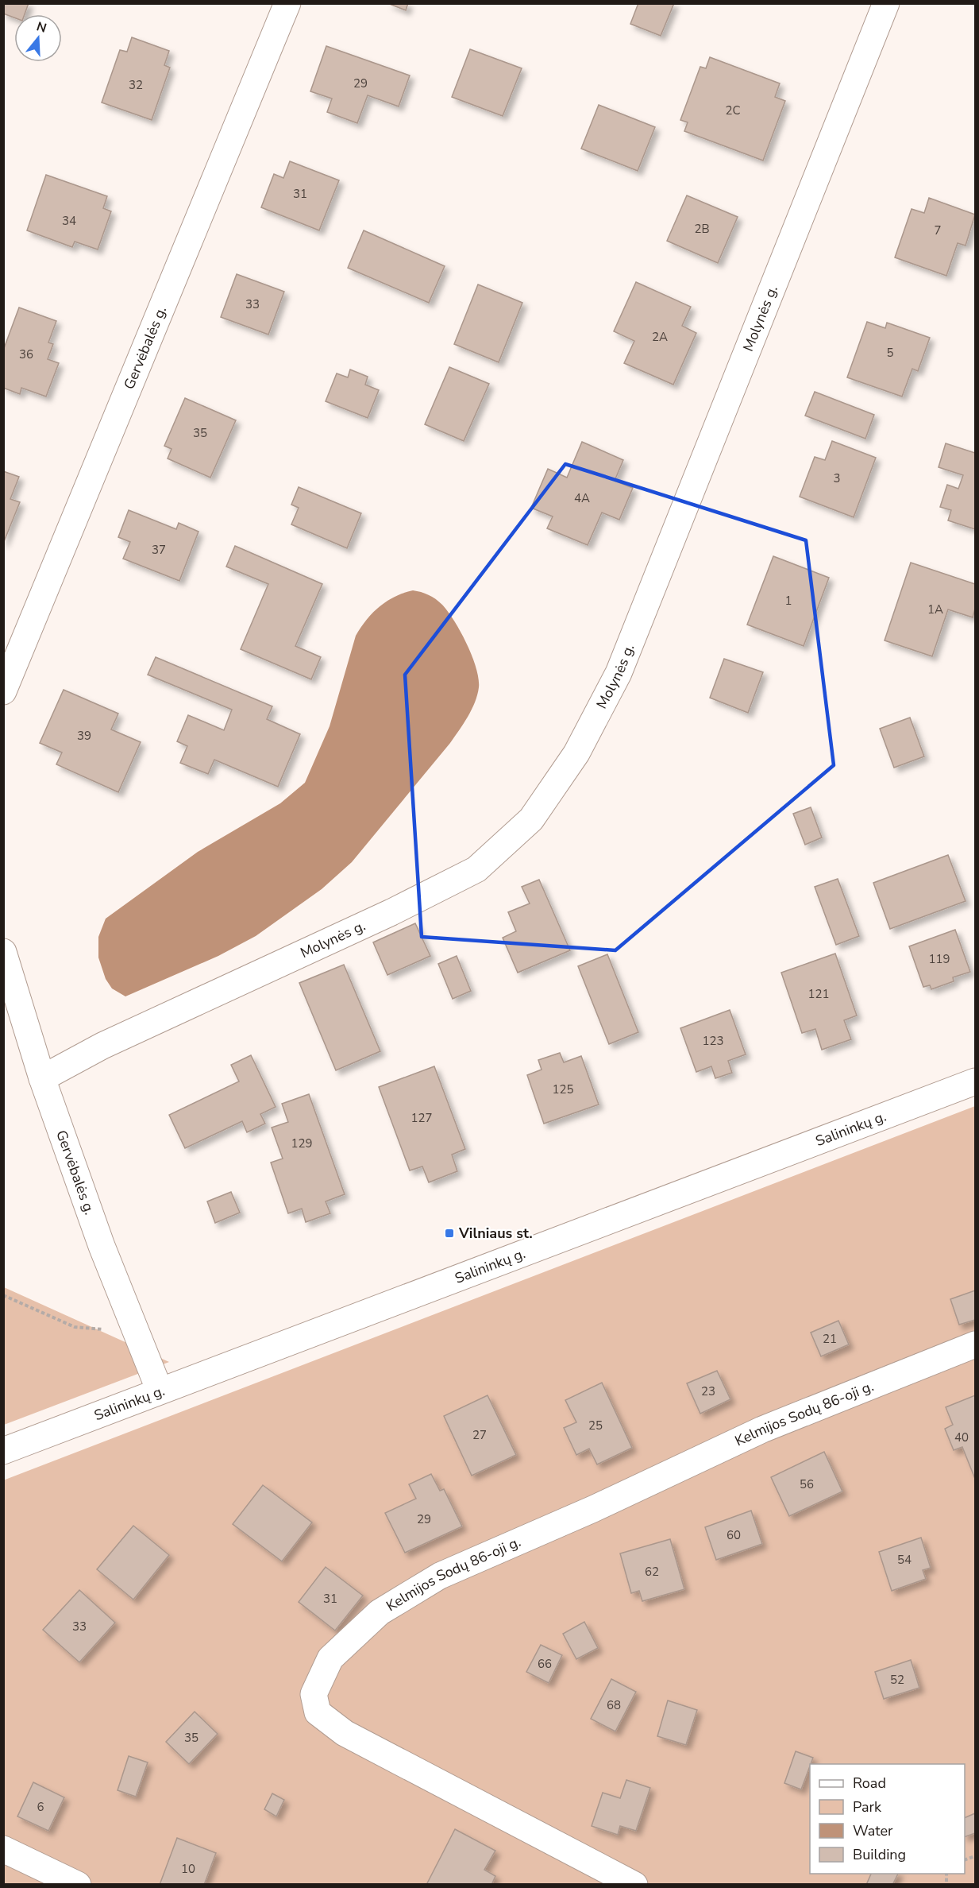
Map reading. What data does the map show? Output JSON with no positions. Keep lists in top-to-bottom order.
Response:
{
  "streets": {
    "street": [
      "Molynės g.",
      "Gervėbalės g.",
      "Salininkų g.",
      "Kelmijos Sodų 86-oji g."
    ]
  },
  "crossings": [
    ["Molynės g.", "Gervėbalės g."],
    ["Gervėbalės g.", "Salininkų g."]
  ],
  "places": {
    "transit": ["Vilniaus st."]
  },
  "house_numbers": [
    "29",
    "32",
    "2C",
    "31",
    "34",
    "2B",
    "7",
    "33",
    "2A",
    "5",
    "36",
    "35",
    "3",
    "4A",
    "37",
    "1",
    "1A",
    "39",
    "119",
    "121",
    "123",
    "125",
    "127",
    "129",
    "21",
    "23",
    "25",
    "27",
    "40",
    "56",
    "29",
    "60",
    "54",
    "62",
    "31",
    "33",
    "66",
    "52",
    "68",
    "35",
    "6",
    "10"
  ],
  "legend": [
    "Road",
    "Park",
    "Water",
    "Building"
  ],
  "north": "top"
}
